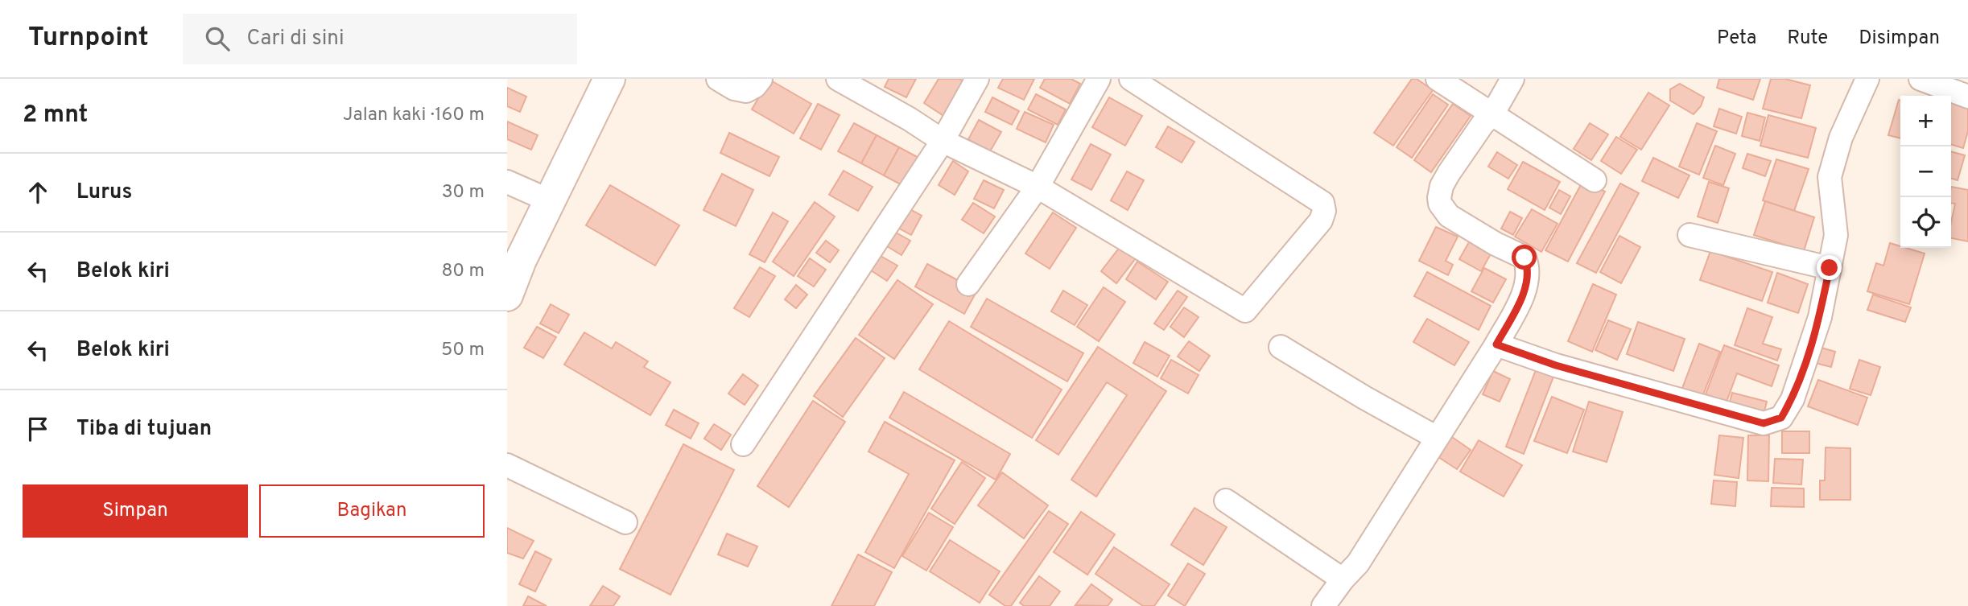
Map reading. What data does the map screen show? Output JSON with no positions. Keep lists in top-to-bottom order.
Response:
{
  "page": {
    "header": "Turnpoint",
    "search": "Cari di sini",
    "nav": ["Peta", "Rute", "Disimpan"],
    "heading": ["2 mnt", "Jalan kaki · 160 m"],
    "map_buttons": ["+", "−"],
    "list": [
      ["Lurus", "30 m"],
      ["Belok kiri", "80 m"],
      ["Belok kiri", "50 m"],
      "Tiba di tujuan"
    ],
    "buttons": ["Simpan", "Bagikan"]
  }
}
